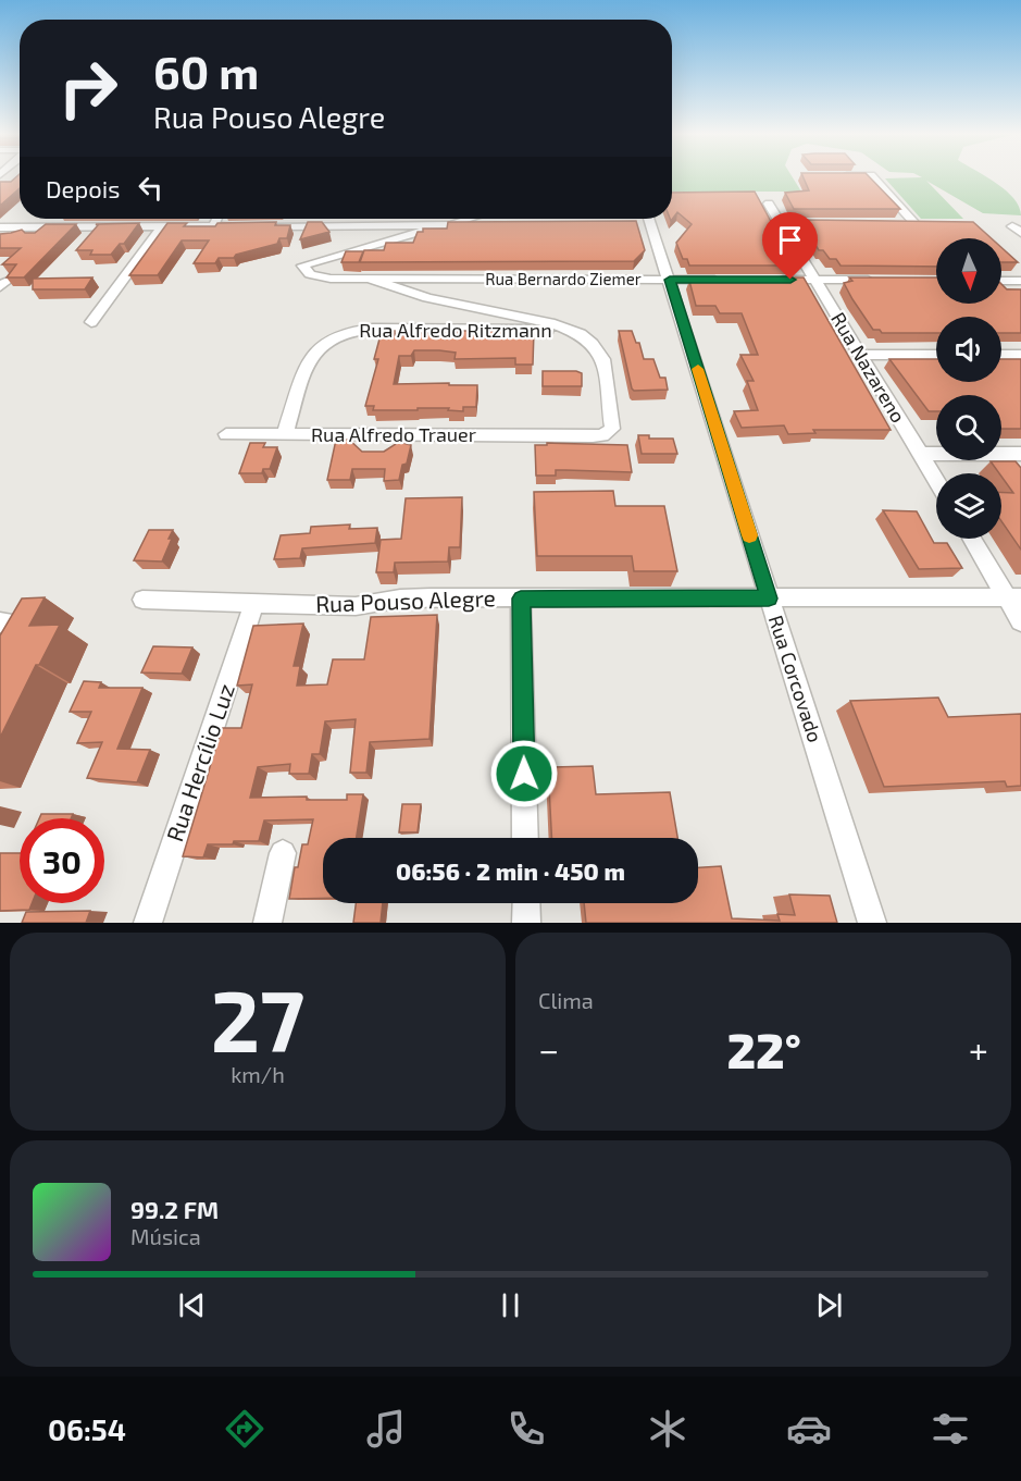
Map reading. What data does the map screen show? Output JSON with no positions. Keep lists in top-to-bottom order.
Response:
{
  "streets": {
    "street": [
      "Rua Bernardo Ziemer",
      "Rua Alfredo Ritzmann",
      "Rua Nazareno",
      "Rua Alfredo Trauer",
      "Rua Pouso Alegre",
      "Rua Corcovado",
      "Rua Hercílio Luz"
    ]
  },
  "crossings": [
    ["Rua Bernardo Ziemer", "Rua Alfredo Trauer"],
    ["Rua Bernardo Ziemer", "Rua Corcovado"],
    ["Rua Alfredo Ritzmann", "Rua Alfredo Trauer"],
    ["Rua Pouso Alegre", "Rua Corcovado"],
    ["Rua Pouso Alegre", "Rua Hercílio Luz"]
  ],
  "north": "bottom",
  "page": {
    "turn": ["60 m", "Rua Pouso Alegre"],
    "then": "Depois",
    "limit": "30",
    "trip": "06:56 · 2 min · 450 m",
    "tile": [
      ["27", "km/h"],
      "Clima"
    ],
    "heat": ["−", "22°", "+"],
    "song": ["99.2 FM", "Música"],
    "tabs": "06:54"
  }
}
